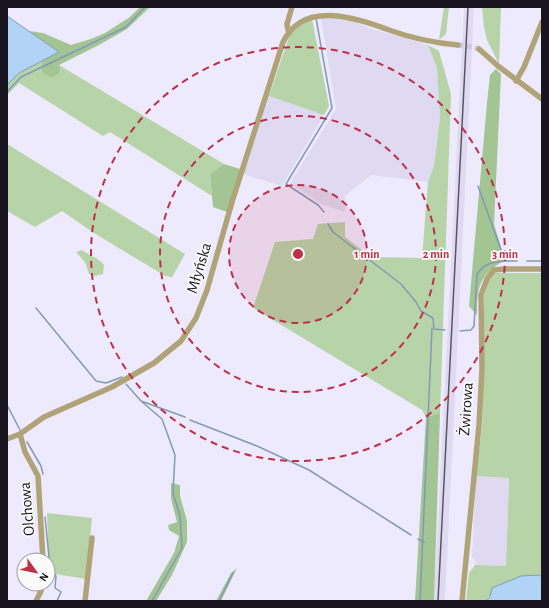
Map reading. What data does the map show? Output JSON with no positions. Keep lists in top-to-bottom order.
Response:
{
  "streets": {
    "street": ["Młyńska", "Żwirowa", "Olchowa"]
  },
  "crossings": [
    ["Młyńska", "Olchowa"]
  ],
  "north": "bottom right",
  "rings": ["1 min", "2 min", "3 min"]
}
